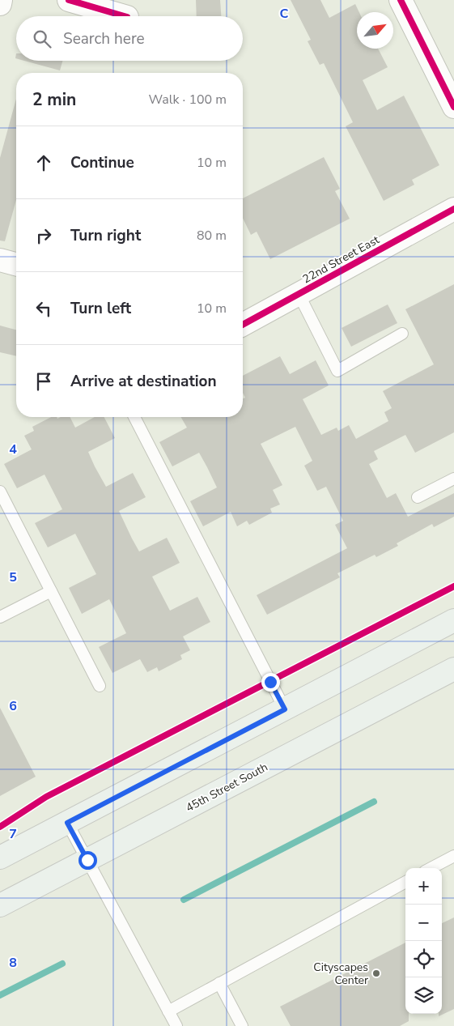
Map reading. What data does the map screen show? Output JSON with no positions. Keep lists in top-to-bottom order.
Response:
{
  "streets": {
    "main road": ["45th Street South"],
    "street": ["22nd Street East"]
  },
  "places": ["Cityscapes Center"],
  "north": "top right",
  "page": {
    "search": "Search here",
    "heading": ["2 min", "Walk · 100 m"],
    "list": [
      ["Continue", "10 m"],
      ["Turn right", "80 m"],
      ["Turn left", "10 m"],
      "Arrive at destination"
    ],
    "map_buttons": ["+", "−"]
  },
  "grid": {
    "columns": ["C"],
    "rows": [
      "4",
      "5",
      "6",
      "7",
      "8"
    ]
  }
}
